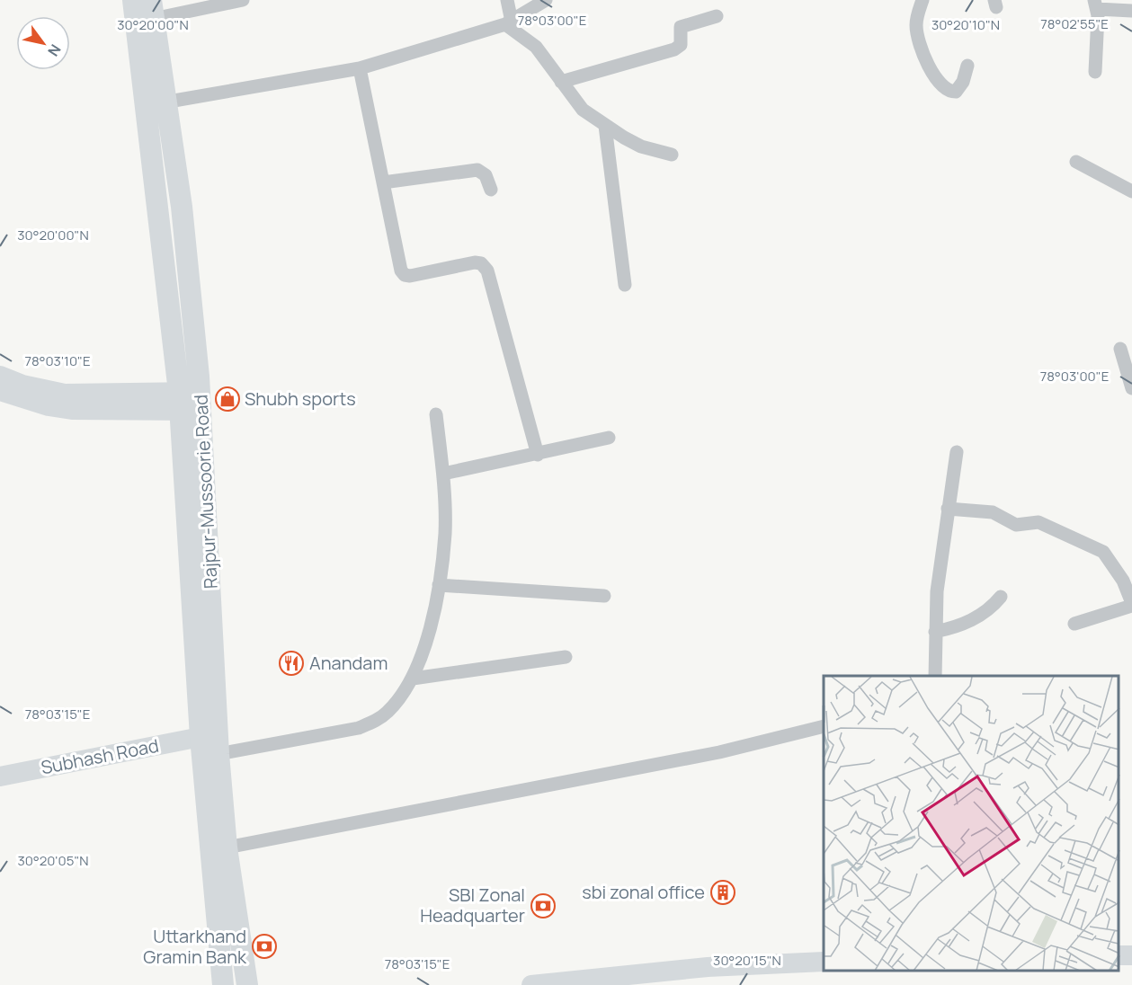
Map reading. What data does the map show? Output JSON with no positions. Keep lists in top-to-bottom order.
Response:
{
  "streets": {
    "main road": ["Rajpur-Mussoorie Road"],
    "street": ["Subhash Road"]
  },
  "crossings": [
    ["Rajpur-Mussoorie Road", "Subhash Road"]
  ],
  "places": {
    "shop": ["Shubh sports"],
    "restaurant": ["Anandam"],
    "building": ["sbi zonal office"],
    "bank": ["SBI Zonal Headquarter", "Uttarkhand Gramin Bank"]
  },
  "north": "bottom right",
  "coordinates": [
    "78°03'00\"E",
    "78°02'55\"E",
    "30°20'10\"N",
    "30°20'00\"N",
    "78°03'10\"E",
    "78°03'15\"E",
    "30°20'05\"N",
    "30°20'15\"N"
  ]
}
